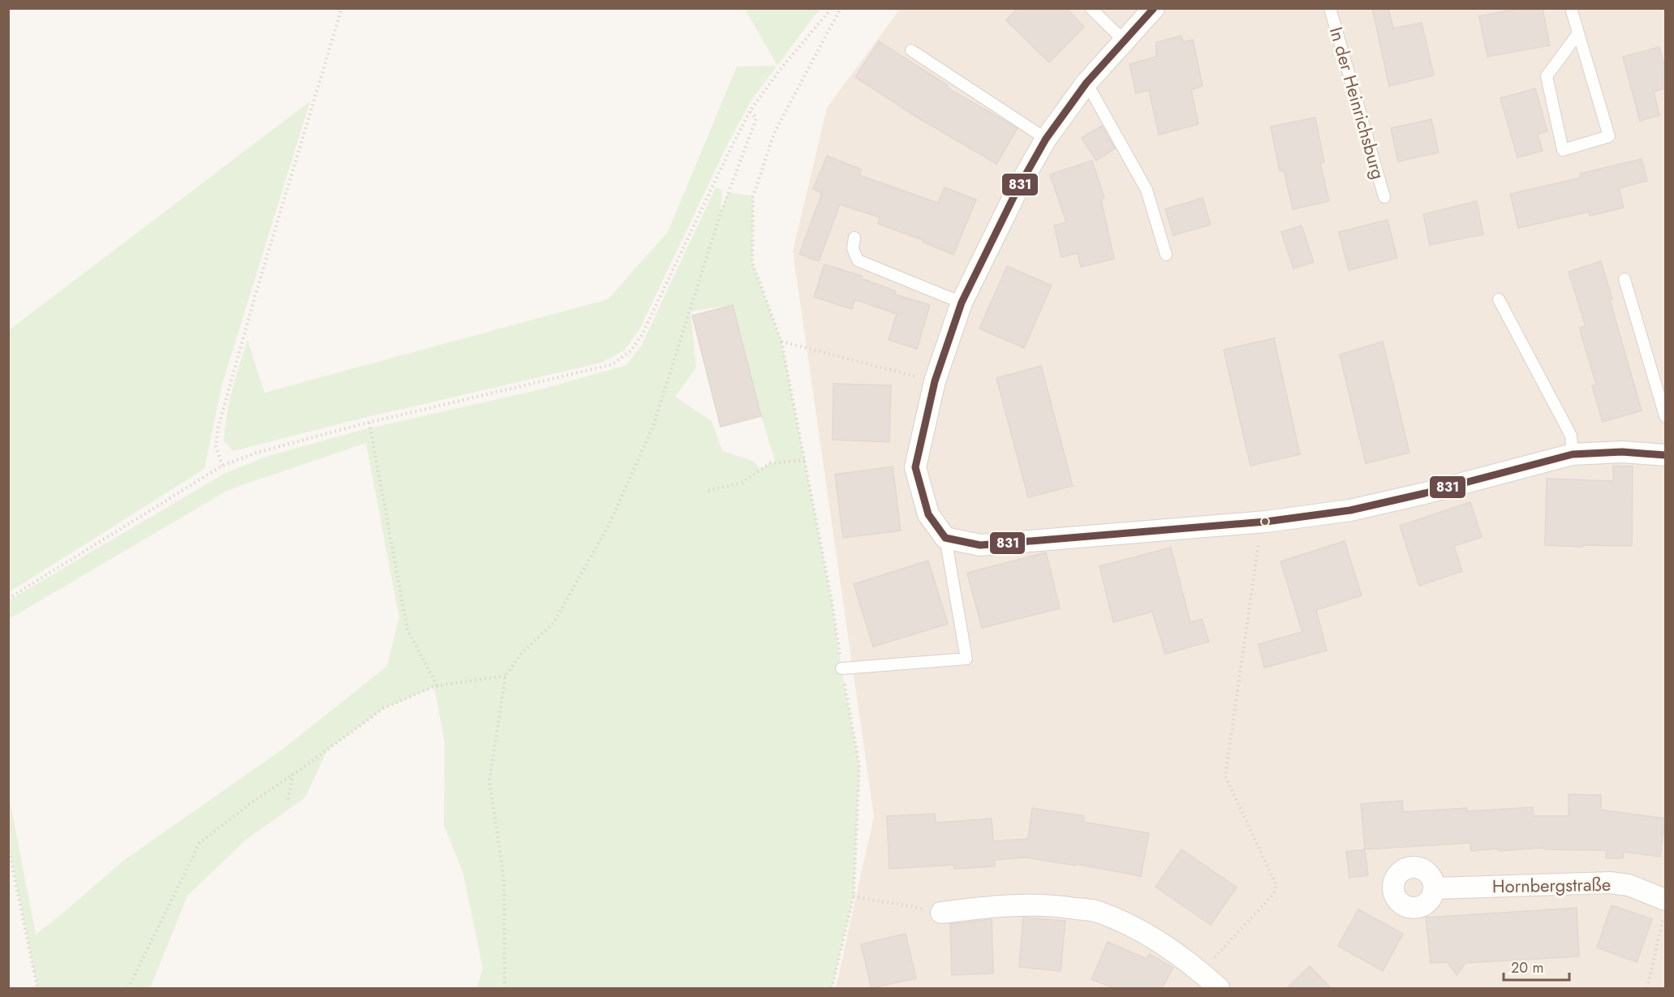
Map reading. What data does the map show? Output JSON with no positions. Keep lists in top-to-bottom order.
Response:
{
  "streets": {
    "street": ["Hornbergstraße"],
    "lane": ["In der Heinrichsburg"]
  },
  "lines": ["transit line 831"],
  "scale_bar": "20 m"
}
